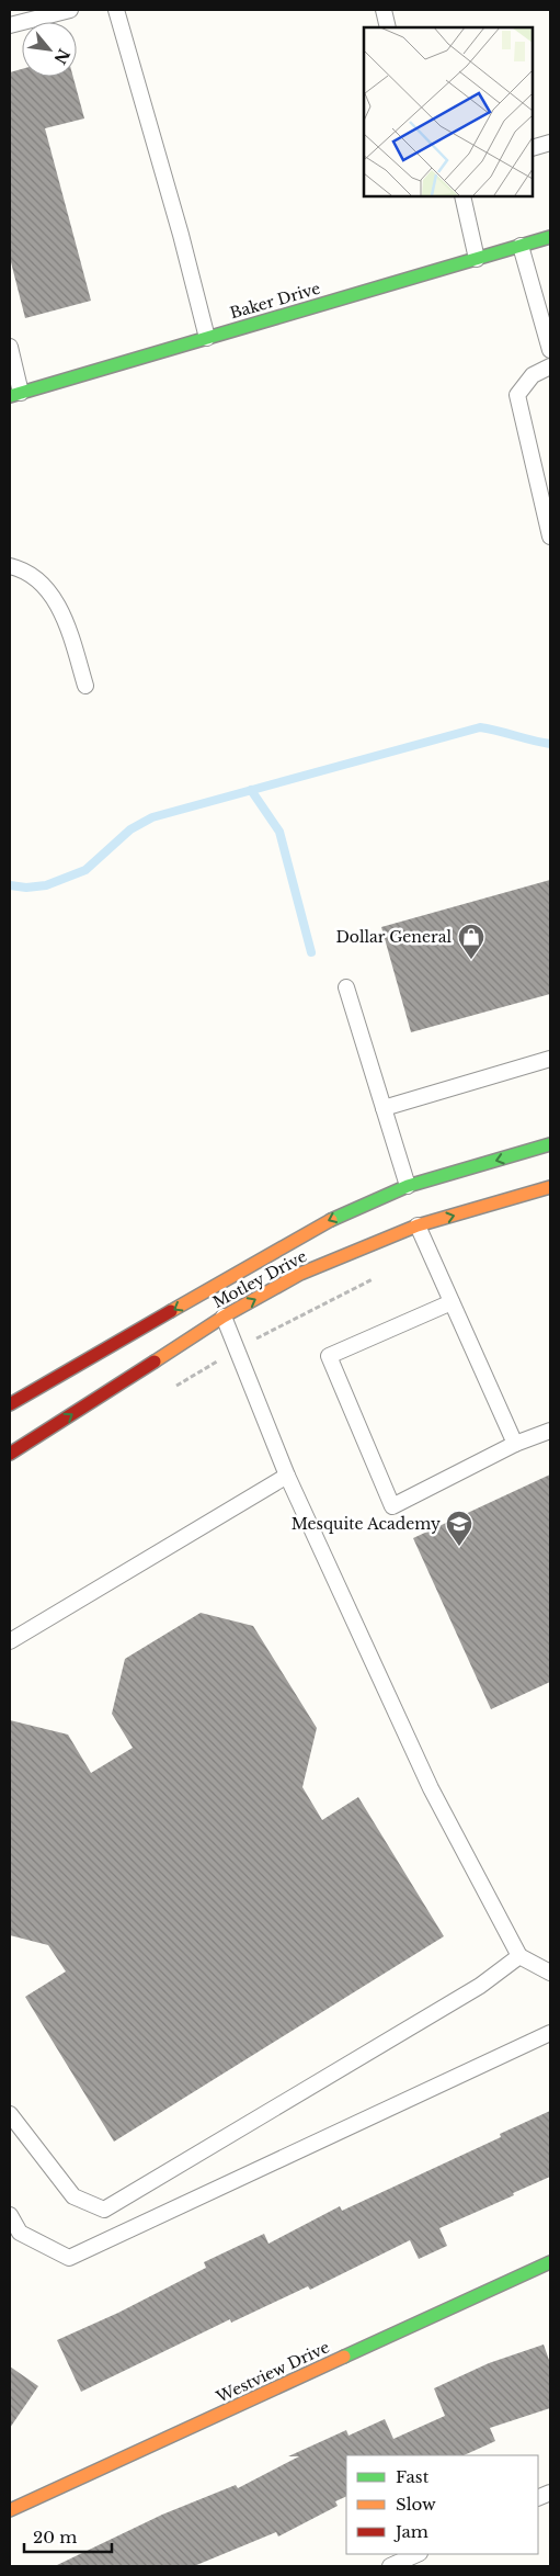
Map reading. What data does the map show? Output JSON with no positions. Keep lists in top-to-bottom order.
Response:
{
  "streets": {
    "main road": ["Baker Drive", "Motley Drive", "Westview Drive"]
  },
  "places": {
    "shop": ["Dollar General"],
    "school or university": ["Mesquite Academy"]
  },
  "legend": ["Fast", "Slow", "Jam"],
  "scale_bar": "20 m",
  "north": "bottom right"
}
